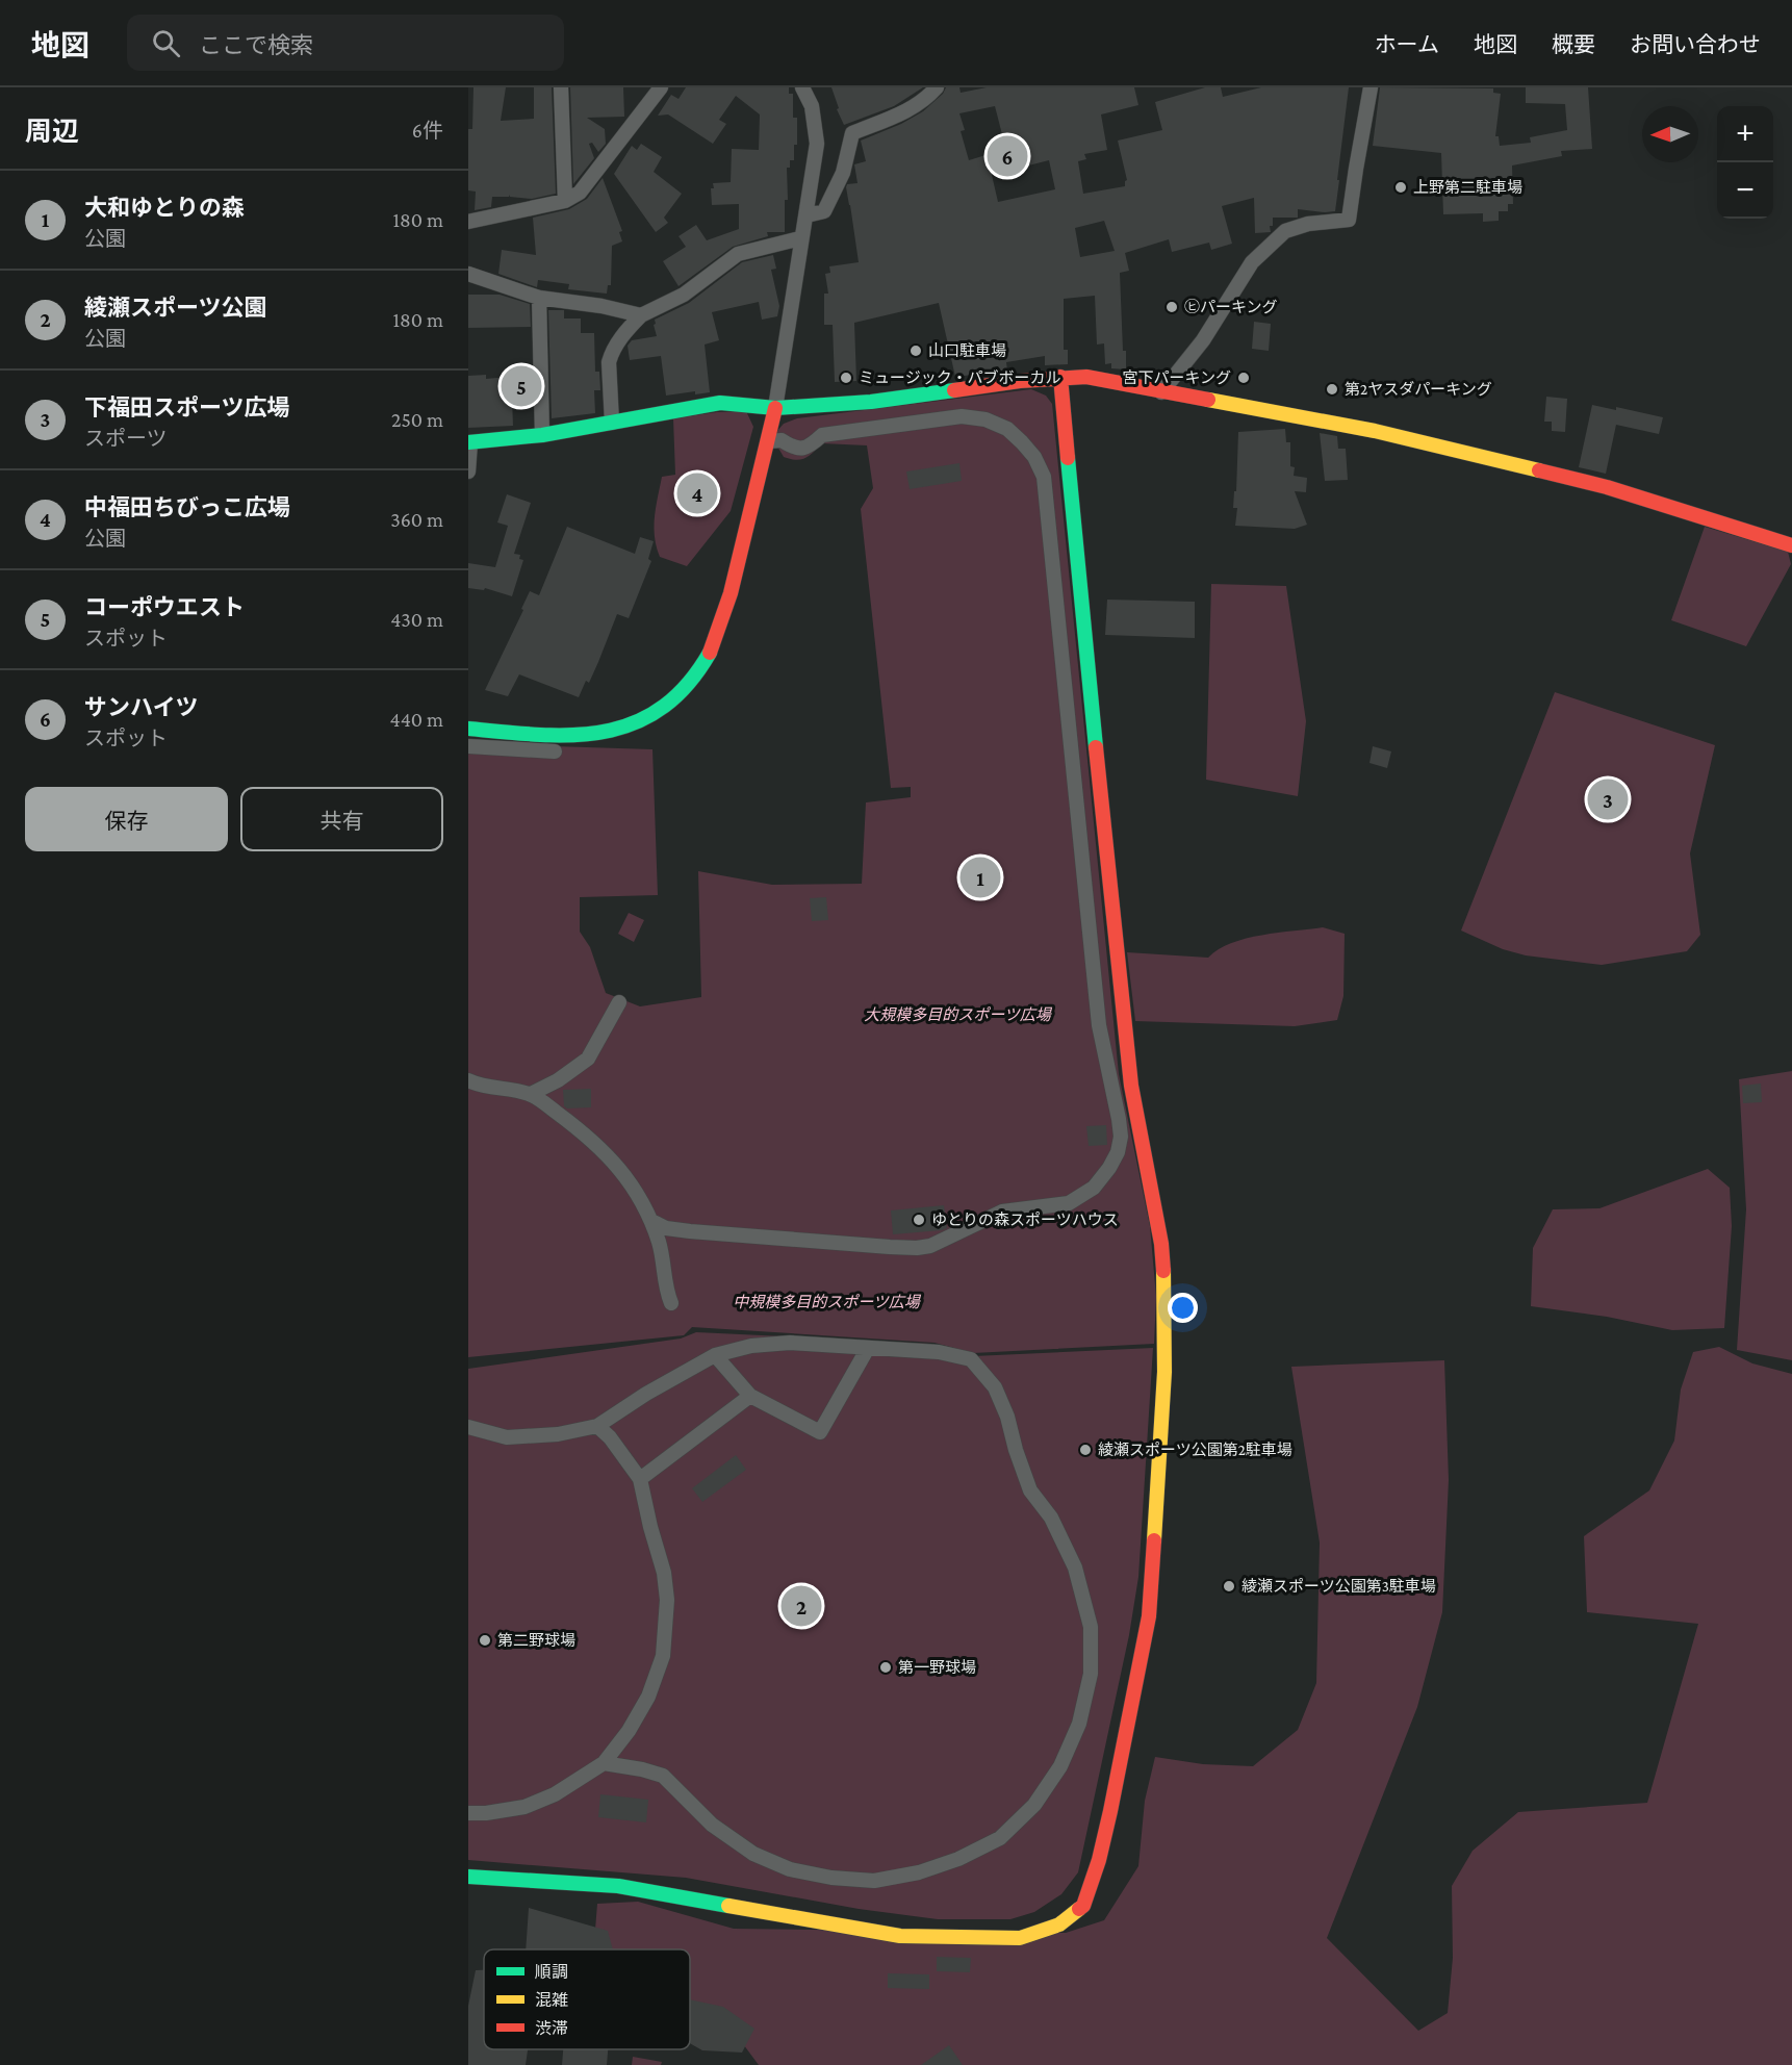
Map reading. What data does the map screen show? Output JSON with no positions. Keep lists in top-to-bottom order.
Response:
{
  "parks": ["大規模多目的スポーツ広場", "中規模多目的スポーツ広場"],
  "places": [
    "上野第二駐車場",
    "㋪パーキング",
    "山口駐車場",
    "ミュージック・パブボーカル",
    "宮下パーキング",
    "第2ヤスダパーキング",
    "ゆとりの森スポーツハウス",
    "綾瀬スポーツ公園第2駐車場",
    "綾瀬スポーツ公園第3駐車場",
    "第二野球場",
    "第一野球場"
  ],
  "legend": ["順調", "混雑", "渋滞"],
  "north": "left",
  "page": {
    "header": "地図",
    "search": "ここで検索",
    "nav": [
      "ホーム",
      "地図",
      "概要",
      "お問い合わせ"
    ],
    "heading": ["周辺", "6件"],
    "map_buttons": ["+", "−"],
    "pins": [
      "6",
      "5",
      "4",
      "3",
      "1",
      "2"
    ],
    "list": [
      {
        "mark": "1",
        "name": "大和ゆとりの森",
        "note": "公園",
        "value": "180 m"
      },
      {
        "mark": "2",
        "name": "綾瀬スポーツ公園",
        "note": "公園",
        "value": "180 m"
      },
      {
        "mark": "3",
        "name": "下福田スポーツ広場",
        "note": "スポーツ",
        "value": "250 m"
      },
      {
        "mark": "4",
        "name": "中福田ちびっこ広場",
        "note": "公園",
        "value": "360 m"
      },
      {
        "mark": "5",
        "name": "コーポウエスト",
        "note": "スポット",
        "value": "430 m"
      },
      {
        "mark": "6",
        "name": "サンハイツ",
        "note": "スポット",
        "value": "440 m"
      }
    ],
    "buttons": ["保存", "共有"]
  }
}
